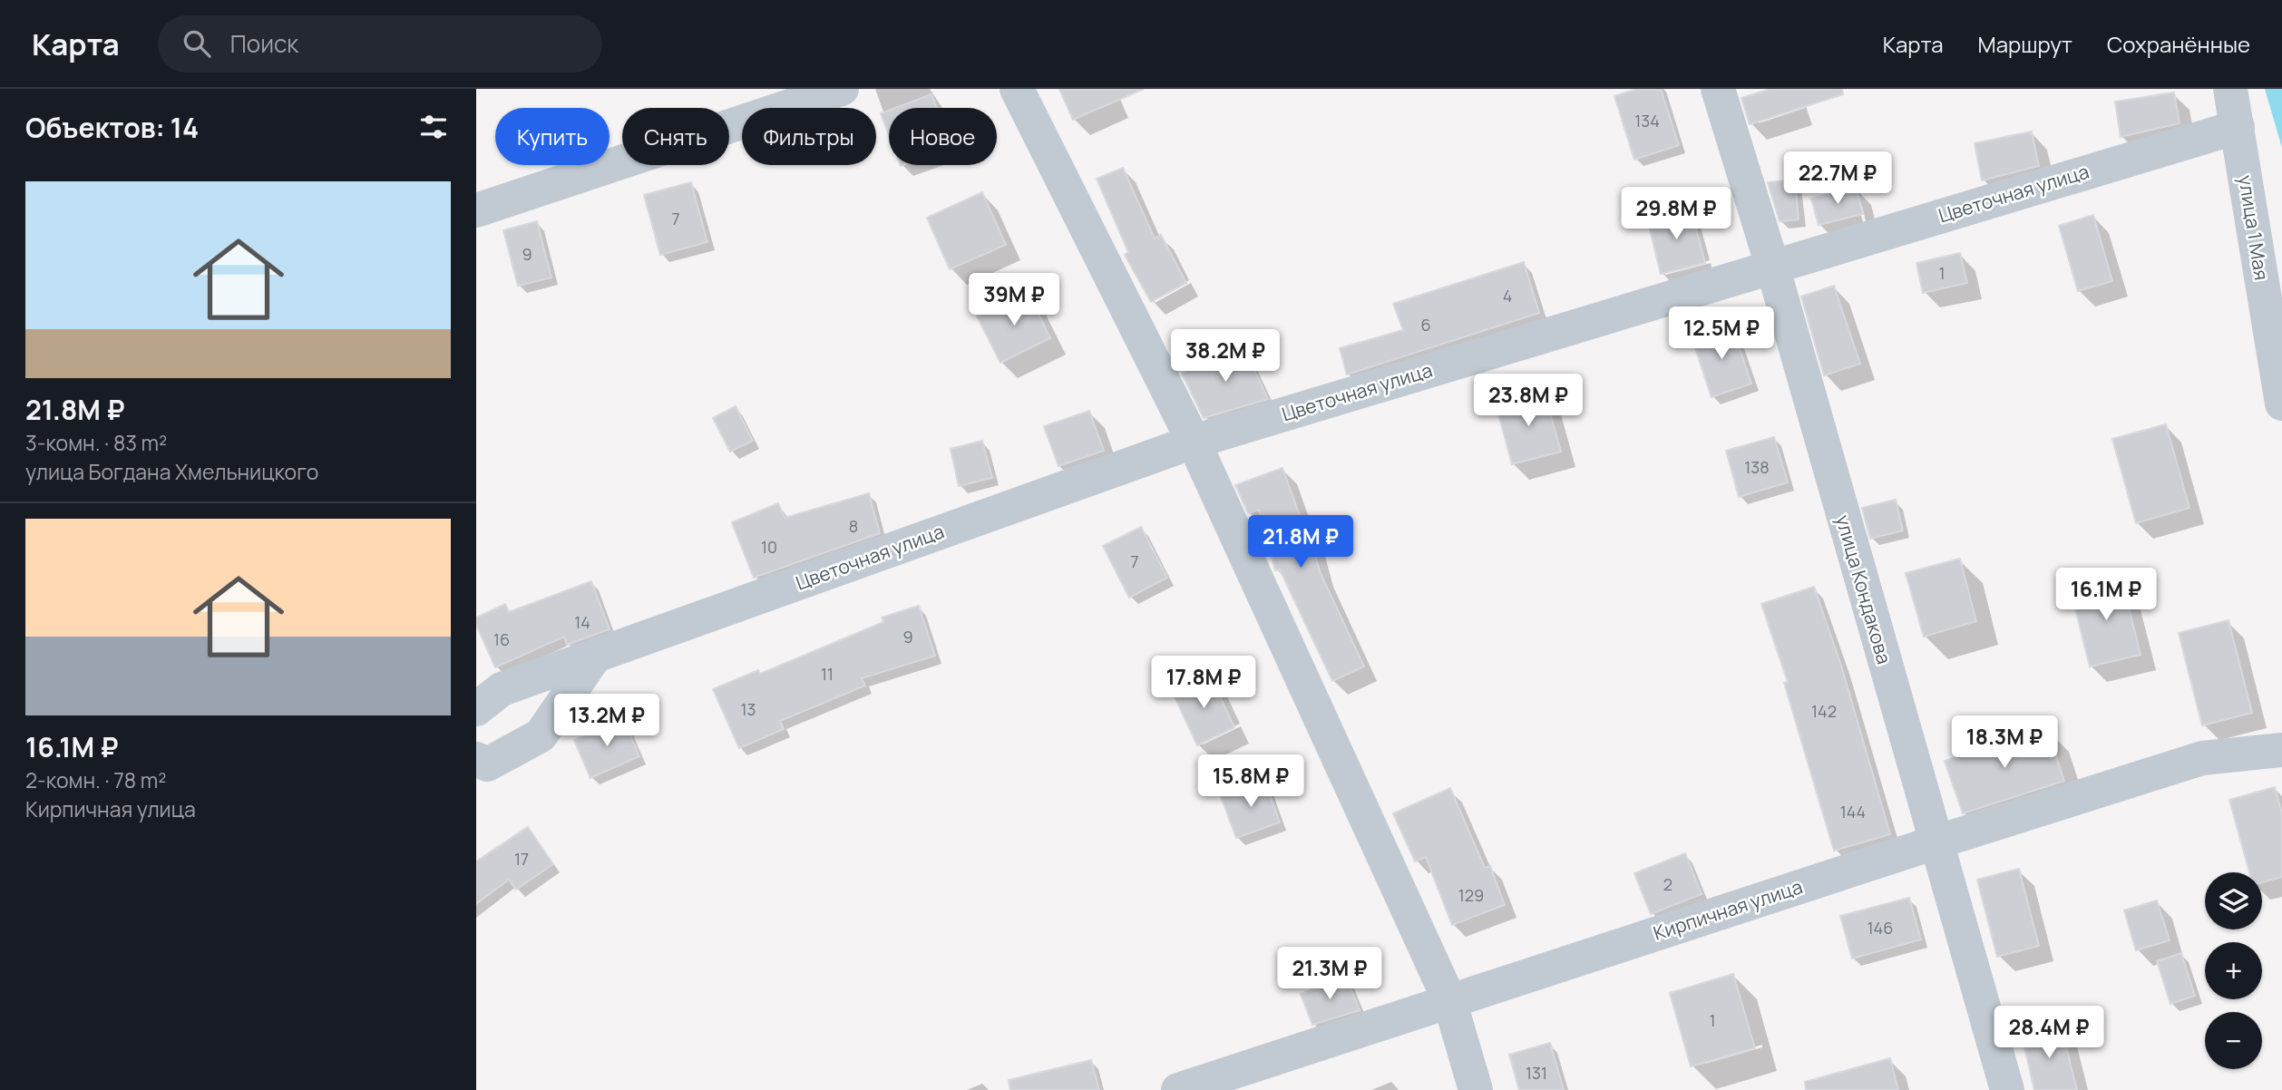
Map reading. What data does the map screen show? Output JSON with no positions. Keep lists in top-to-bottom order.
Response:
{
  "streets": {
    "street": [
      "Цветочная улица",
      "улица 1 Мая",
      "улица Кондакова",
      "Кирпичная улица"
    ]
  },
  "crossings": [
    ["Цветочная улица", "улица 1 Мая"],
    ["Цветочная улица", "улица Кондакова"],
    ["улица Кондакова", "Кирпичная улица"]
  ],
  "house_numbers": [
    "134",
    "7",
    "9",
    "1",
    "4",
    "6",
    "138",
    "8",
    "10",
    "7",
    "14",
    "9",
    "16",
    "11",
    "13",
    "142",
    "144",
    "17",
    "2",
    "129",
    "146",
    "1",
    "131"
  ],
  "page": {
    "header": "Карта",
    "search": "Поиск",
    "nav": ["Карта", "Маршрут", "Сохранённые"],
    "heading": "Объектов: 14",
    "chip": [
      "Купить",
      "Снять",
      "Фильтры",
      "Новое"
    ],
    "price": [
      "22.7M ₽",
      "29.8M ₽",
      "39M ₽",
      "12.5M ₽",
      "38.2M ₽",
      "23.8M ₽",
      "21.8M ₽",
      "16.1M ₽",
      "17.8M ₽",
      "13.2M ₽",
      "18.3M ₽",
      "15.8M ₽",
      "21.3M ₽",
      "28.4M ₽"
    ],
    "list": [
      {
        "name": "21.8M ₽",
        "note": "3-комн. · 83 m² · улица Богдана Хмельницкого"
      },
      {
        "name": "16.1M ₽",
        "note": "2-комн. · 78 m² · Кирпичная улица"
      }
    ],
    "map_buttons": ["+", "−"]
  }
}
